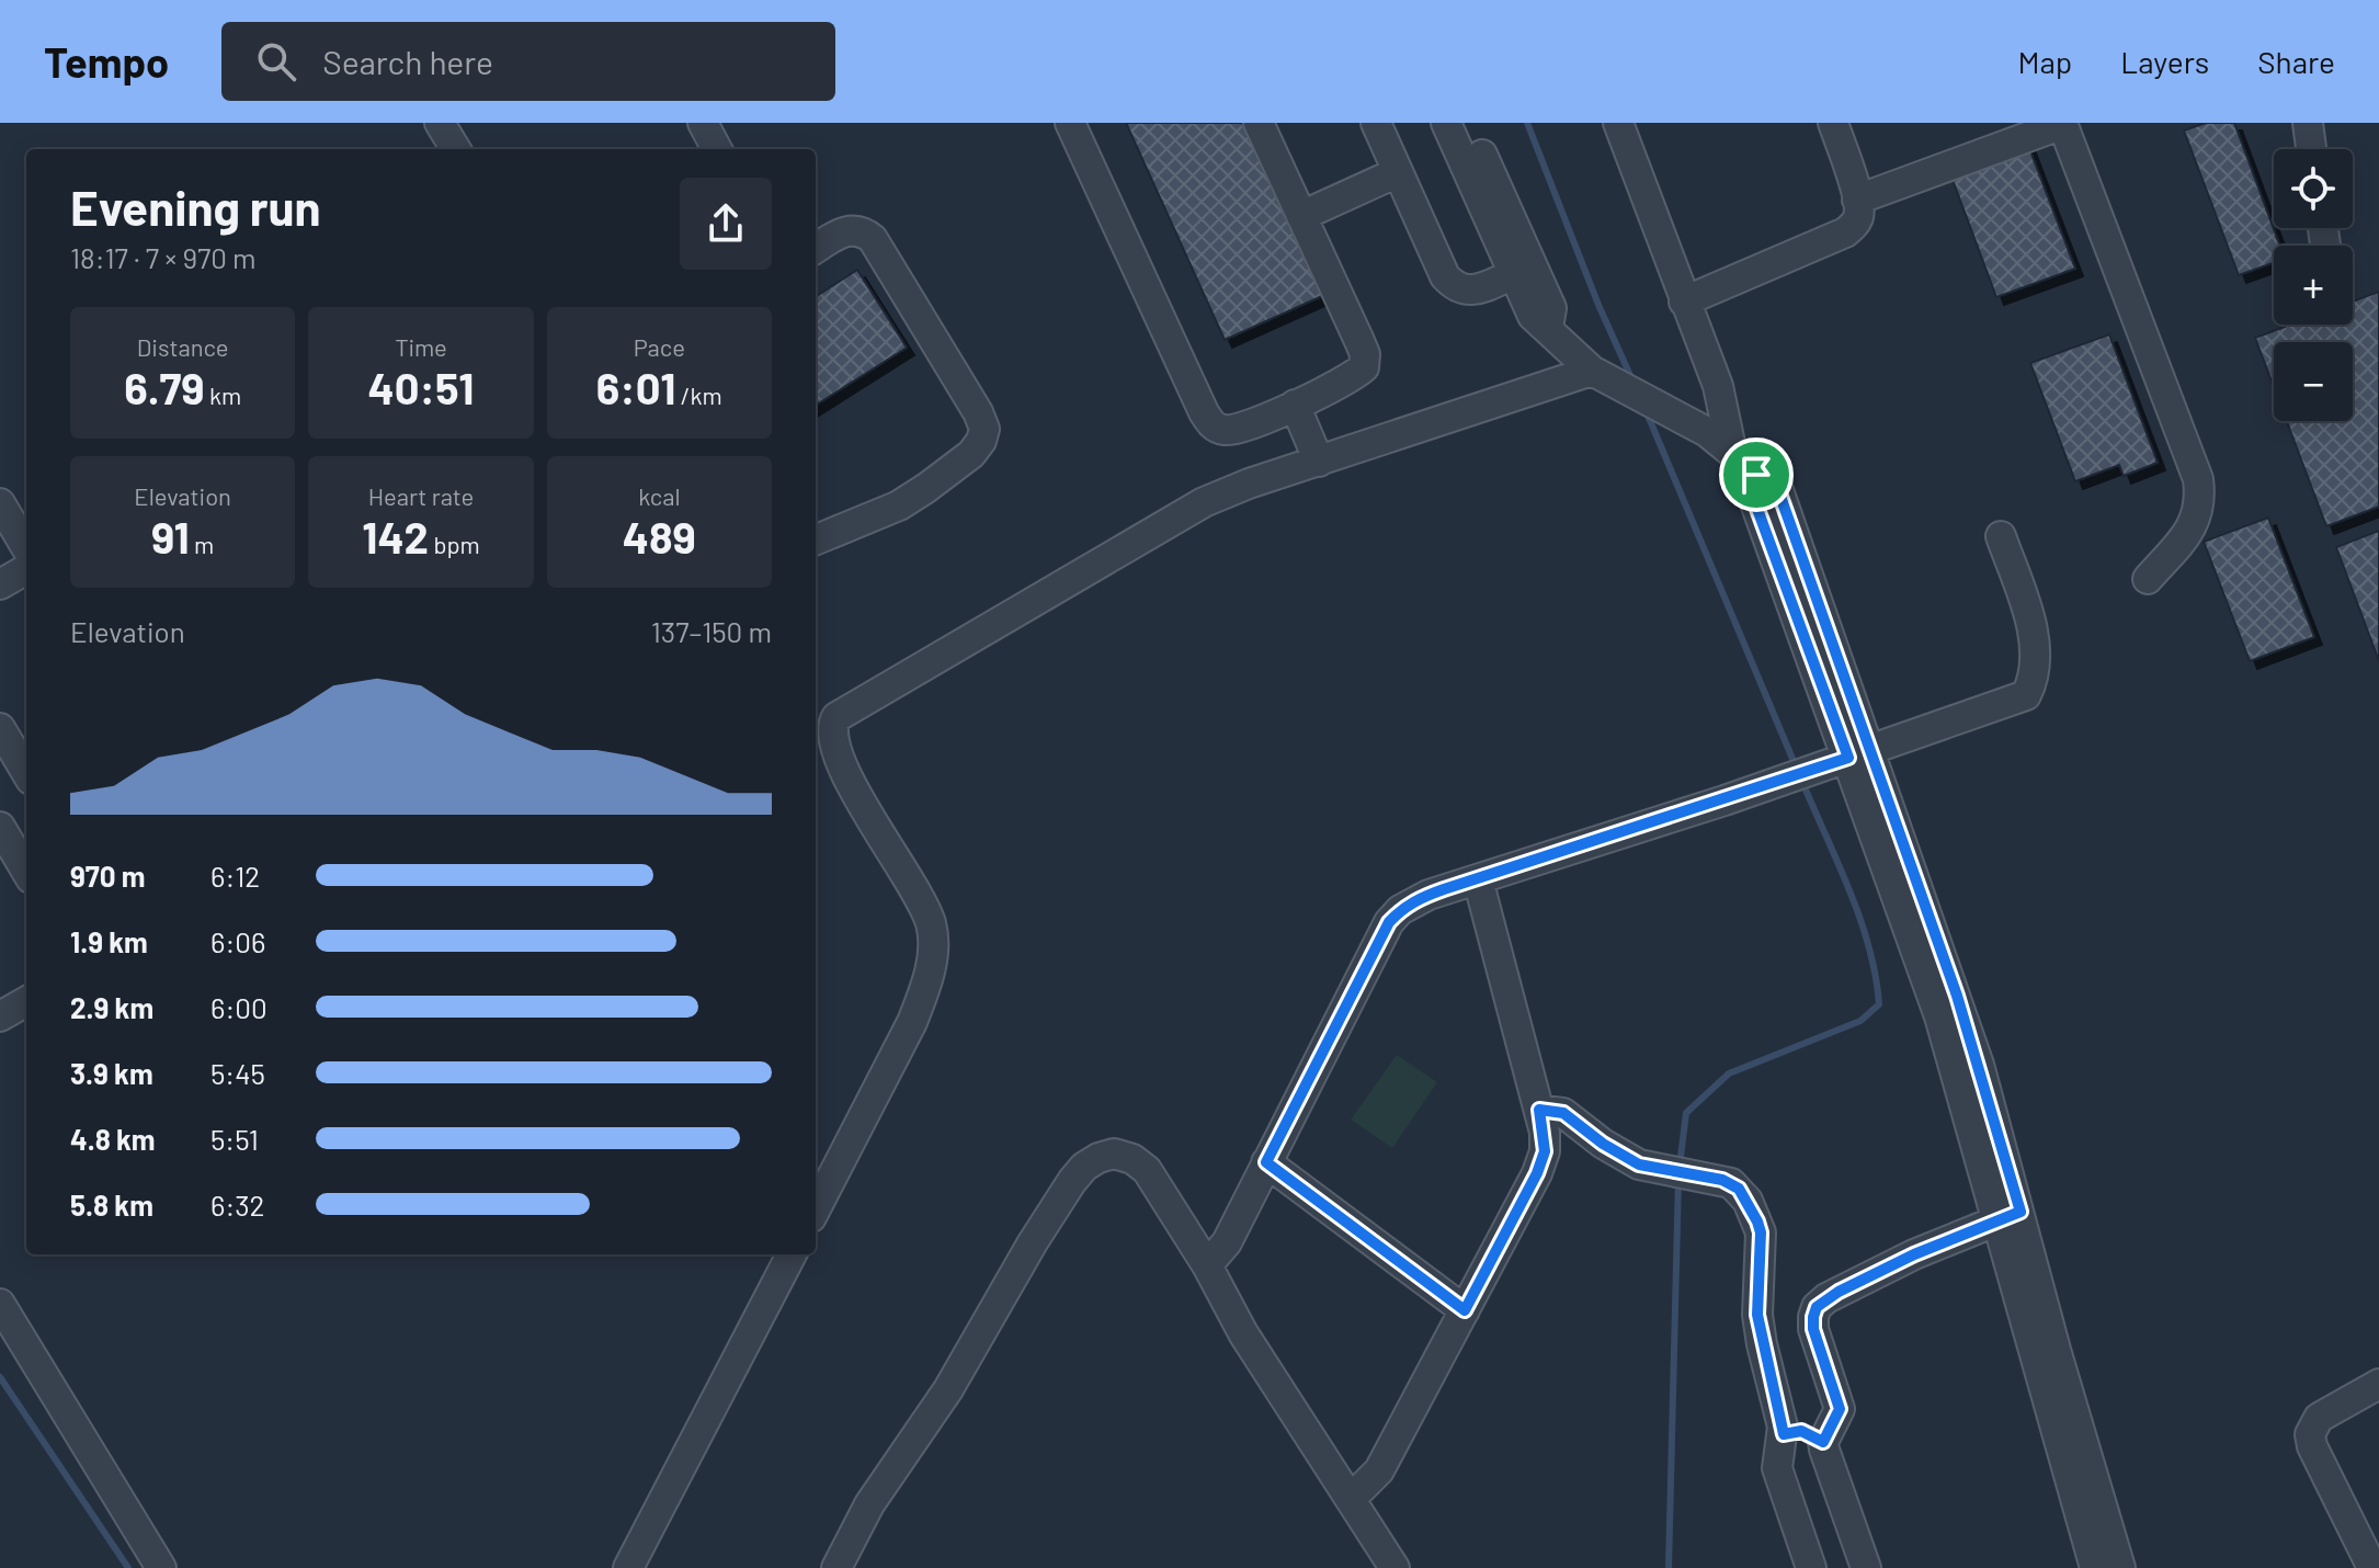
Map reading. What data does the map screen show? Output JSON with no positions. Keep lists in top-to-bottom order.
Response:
{
  "page": {
    "header": "Tempo",
    "search": "Search here",
    "nav": ["Map", "Layers", "Share"],
    "map_buttons": ["+", "−"],
    "heading": ["Evening run", "18:17 · 7 × 970 m"],
    "stats": [
      ["Distance", "6.79 km"],
      ["Time", "40:51"],
      ["Pace", "6:01 /km"],
      ["Elevation", "91 m"],
      ["Heart rate", "142 bpm"],
      ["kcal", "489"]
    ],
    "chart": ["Elevation", "137–150 m"],
    "list": [
      {
        "name": "970 m",
        "note": "6:12"
      },
      {
        "name": "1.9 km",
        "note": "6:06"
      },
      {
        "name": "2.9 km",
        "note": "6:00"
      },
      {
        "name": "3.9 km",
        "note": "5:45"
      },
      {
        "name": "4.8 km",
        "note": "5:51"
      },
      {
        "name": "5.8 km",
        "note": "6:32"
      }
    ]
  }
}
